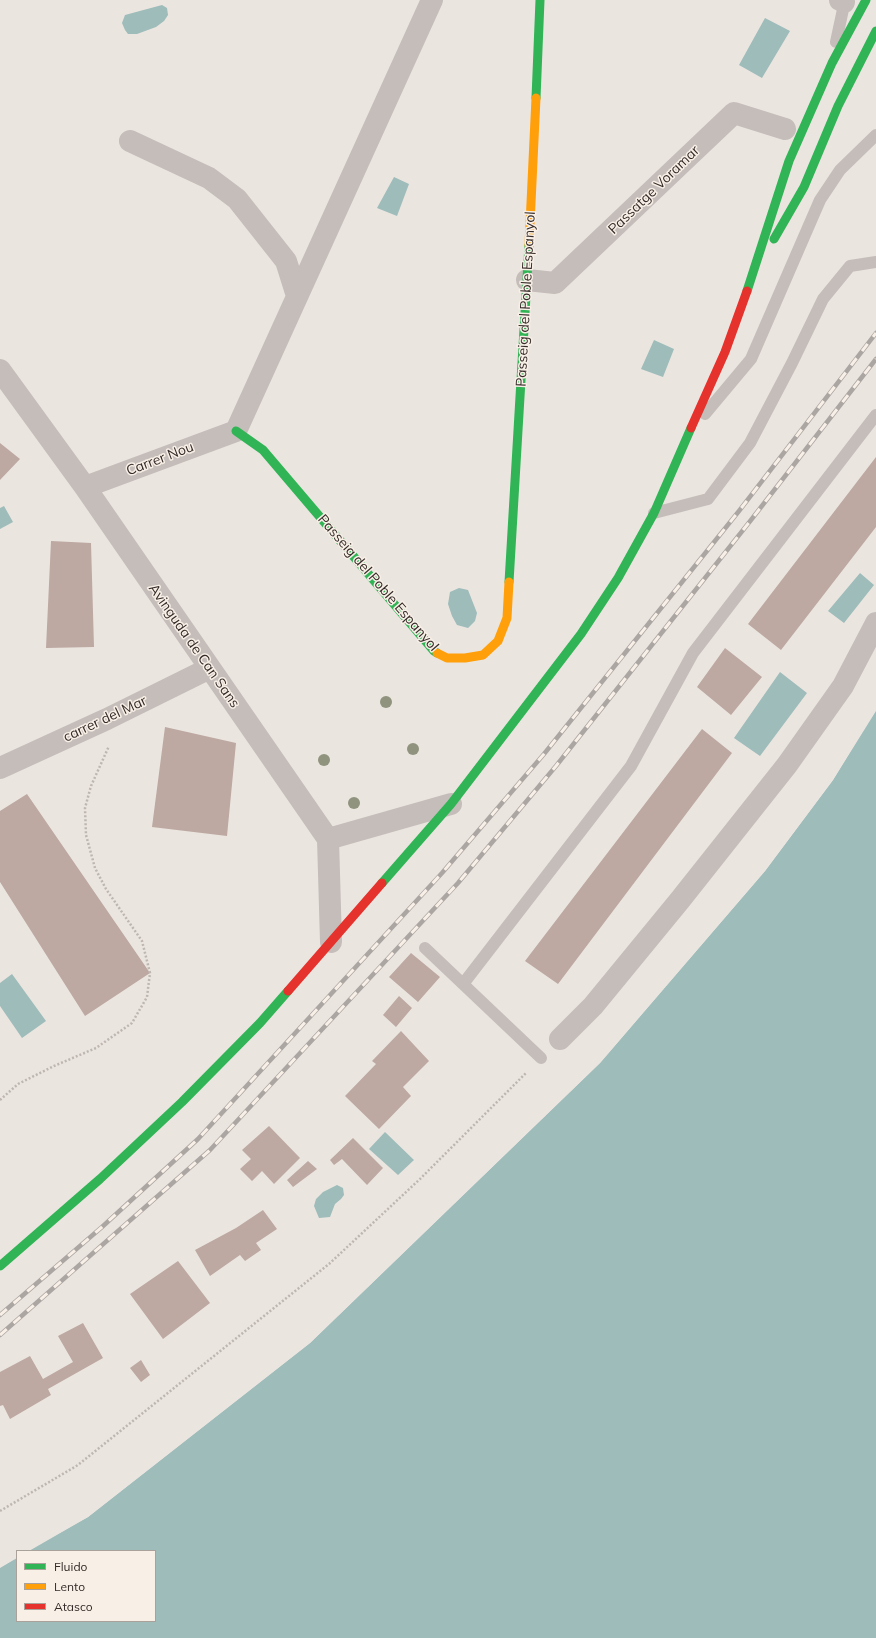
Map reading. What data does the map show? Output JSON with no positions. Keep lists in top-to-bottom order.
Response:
{
  "streets": {
    "main road": ["Passeig del Poble Espanyol"],
    "street": [
      "Passatge Voramar",
      "Carrer Nou",
      "Avinguda de Can Sans",
      "carrer del Mar"
    ]
  },
  "crossings": [
    ["Passatge Voramar", "Passeig del Poble Espanyol"],
    ["Passeig del Poble Espanyol", "Carrer Nou"],
    ["Carrer Nou", "Avinguda de Can Sans"],
    ["Avinguda de Can Sans", "carrer del Mar"]
  ],
  "legend": ["Fluido", "Lento", "Atasco"]
}
